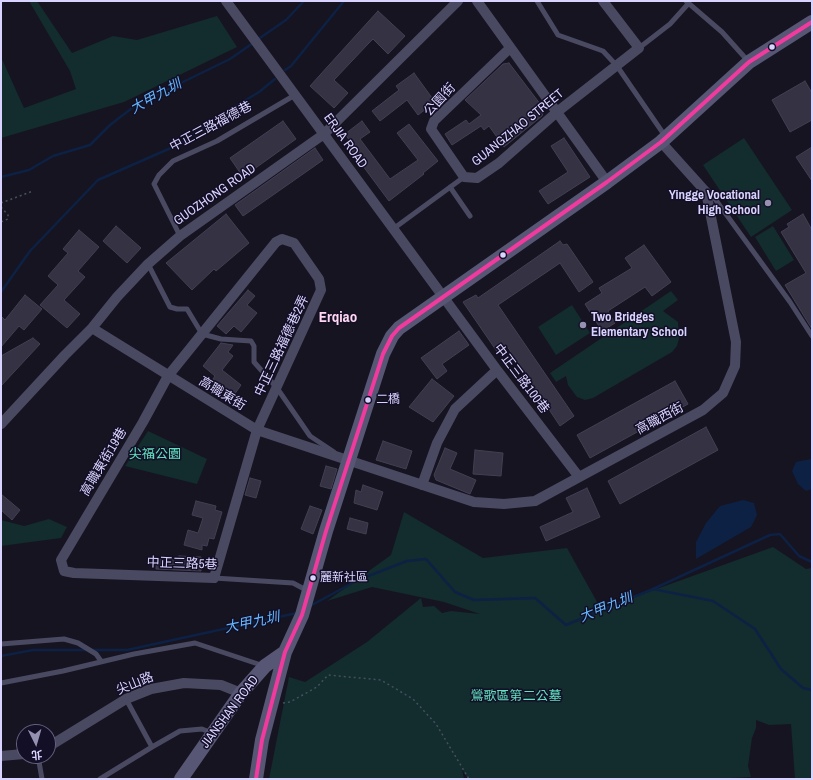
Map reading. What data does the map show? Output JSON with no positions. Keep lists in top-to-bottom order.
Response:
{
  "streets": {
    "street": [
      "公園街",
      "GUANGZHAO STREET",
      "ERJIA ROAD",
      "GUOZHONG ROAD",
      "中正三路福德巷2弄",
      "中正三路100巷",
      "高職東街",
      "高職西街",
      "高職東街19巷",
      "中正三路5巷",
      "尖山路",
      "JIANSHAN ROAD"
    ],
    "lane": ["中正三路福德巷"]
  },
  "crossings": [
    ["公園街", "GUANGZHAO STREET"],
    ["中正三路福德巷", "ERJIA ROAD"],
    ["中正三路福德巷", "GUOZHONG ROAD"],
    ["GUANGZHAO STREET", "ERJIA ROAD"],
    ["ERJIA ROAD", "GUOZHONG ROAD"],
    ["ERJIA ROAD", "中正三路100巷"],
    ["GUOZHONG ROAD", "高職東街"],
    ["中正三路福德巷2弄", "高職東街"],
    ["中正三路福德巷2弄", "中正三路5巷"],
    ["中正三路100巷", "高職西街"],
    ["高職東街", "高職西街"],
    ["高職東街", "高職東街19巷"],
    ["高職東街19巷", "中正三路5巷"],
    ["尖山路", "JIANSHAN ROAD"]
  ],
  "districts": ["Erqiao"],
  "water": ["大甲九圳"],
  "parks": ["尖福公園", "鶯歌區第二公墓"],
  "places": [
    "Yingge Vocational High School",
    "Two Bridges Elementary School",
    "二橋",
    "麗新社區"
  ],
  "north": "bottom"
}
